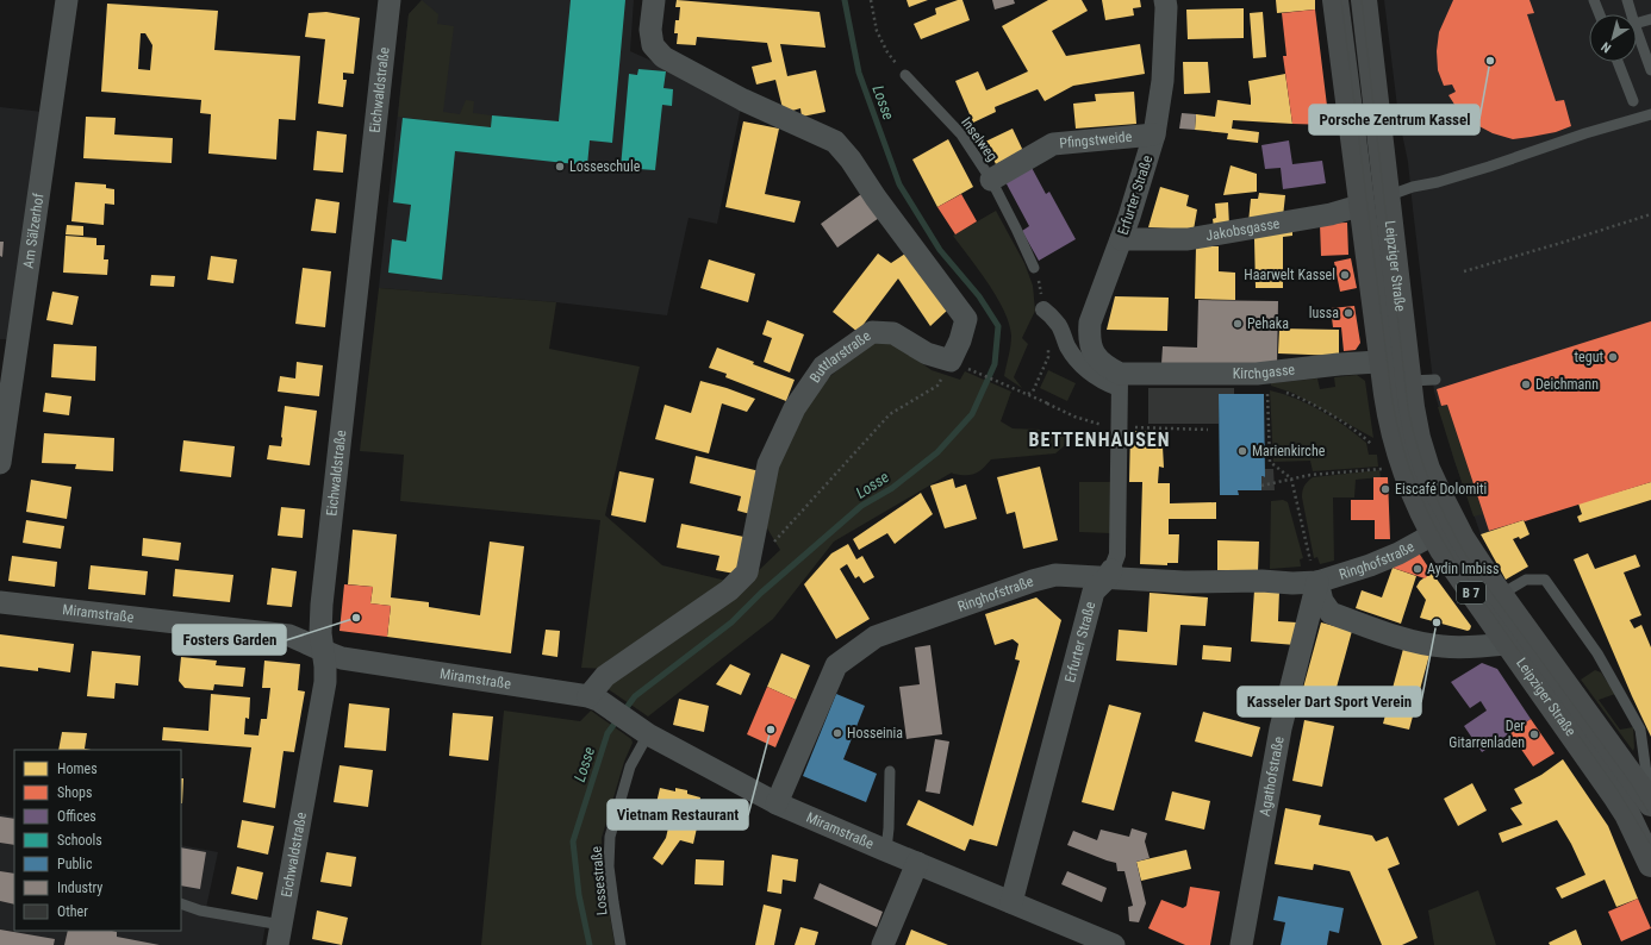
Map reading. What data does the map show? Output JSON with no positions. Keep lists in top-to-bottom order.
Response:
{
  "streets": {
    "main road": ["Leipziger Straße", "B 7"],
    "street": [
      "Eichwaldstraße",
      "Pfingstweide",
      "Erfurter Straße",
      "Jakobsgasse",
      "Am Sälzerhof",
      "Buttlarstraße",
      "Kirchgasse",
      "Ringhofstraße",
      "Miramstraße",
      "Agathofstraße"
    ],
    "lane": ["Inselweg", "Lossestraße"]
  },
  "crossings": [
    ["Eichwaldstraße", "Miramstraße"],
    ["Inselweg", "Pfingstweide"],
    ["Pfingstweide", "Erfurter Straße"],
    ["Erfurter Straße", "Jakobsgasse"],
    ["Erfurter Straße", "Kirchgasse"],
    ["Erfurter Straße", "Ringhofstraße"],
    ["Erfurter Straße", "Miramstraße"],
    ["Jakobsgasse", "Leipziger Straße"],
    ["Jakobsgasse", "B 7"],
    ["Leipziger Straße", "Kirchgasse"],
    ["Leipziger Straße", "Ringhofstraße"],
    ["Leipziger Straße", "B 7"],
    ["Buttlarstraße", "Miramstraße"],
    ["Ringhofstraße", "Miramstraße"],
    ["Ringhofstraße", "Agathofstraße"],
    ["Miramstraße", "Lossestraße"]
  ],
  "districts": ["BETTENHAUSEN"],
  "water": ["Losse"],
  "places": [
    "Porsche Zentrum Kassel",
    "Losseschule",
    "Haarwelt Kassel",
    "lussa",
    "Pehaka",
    "tegut",
    "Deichmann",
    "Marienkirche",
    "Eiscafé Dolomiti",
    "Aydin Imbiss",
    "Fosters Garden",
    "Kasseler Dart Sport Verein",
    "Vietnam Restaurant",
    "Hosseinia",
    "Der Gitarrenladen"
  ],
  "legend": [
    "Homes",
    "Shops",
    "Offices",
    "Schools",
    "Public",
    "Industry",
    "Other"
  ],
  "north": "bottom left"
}
